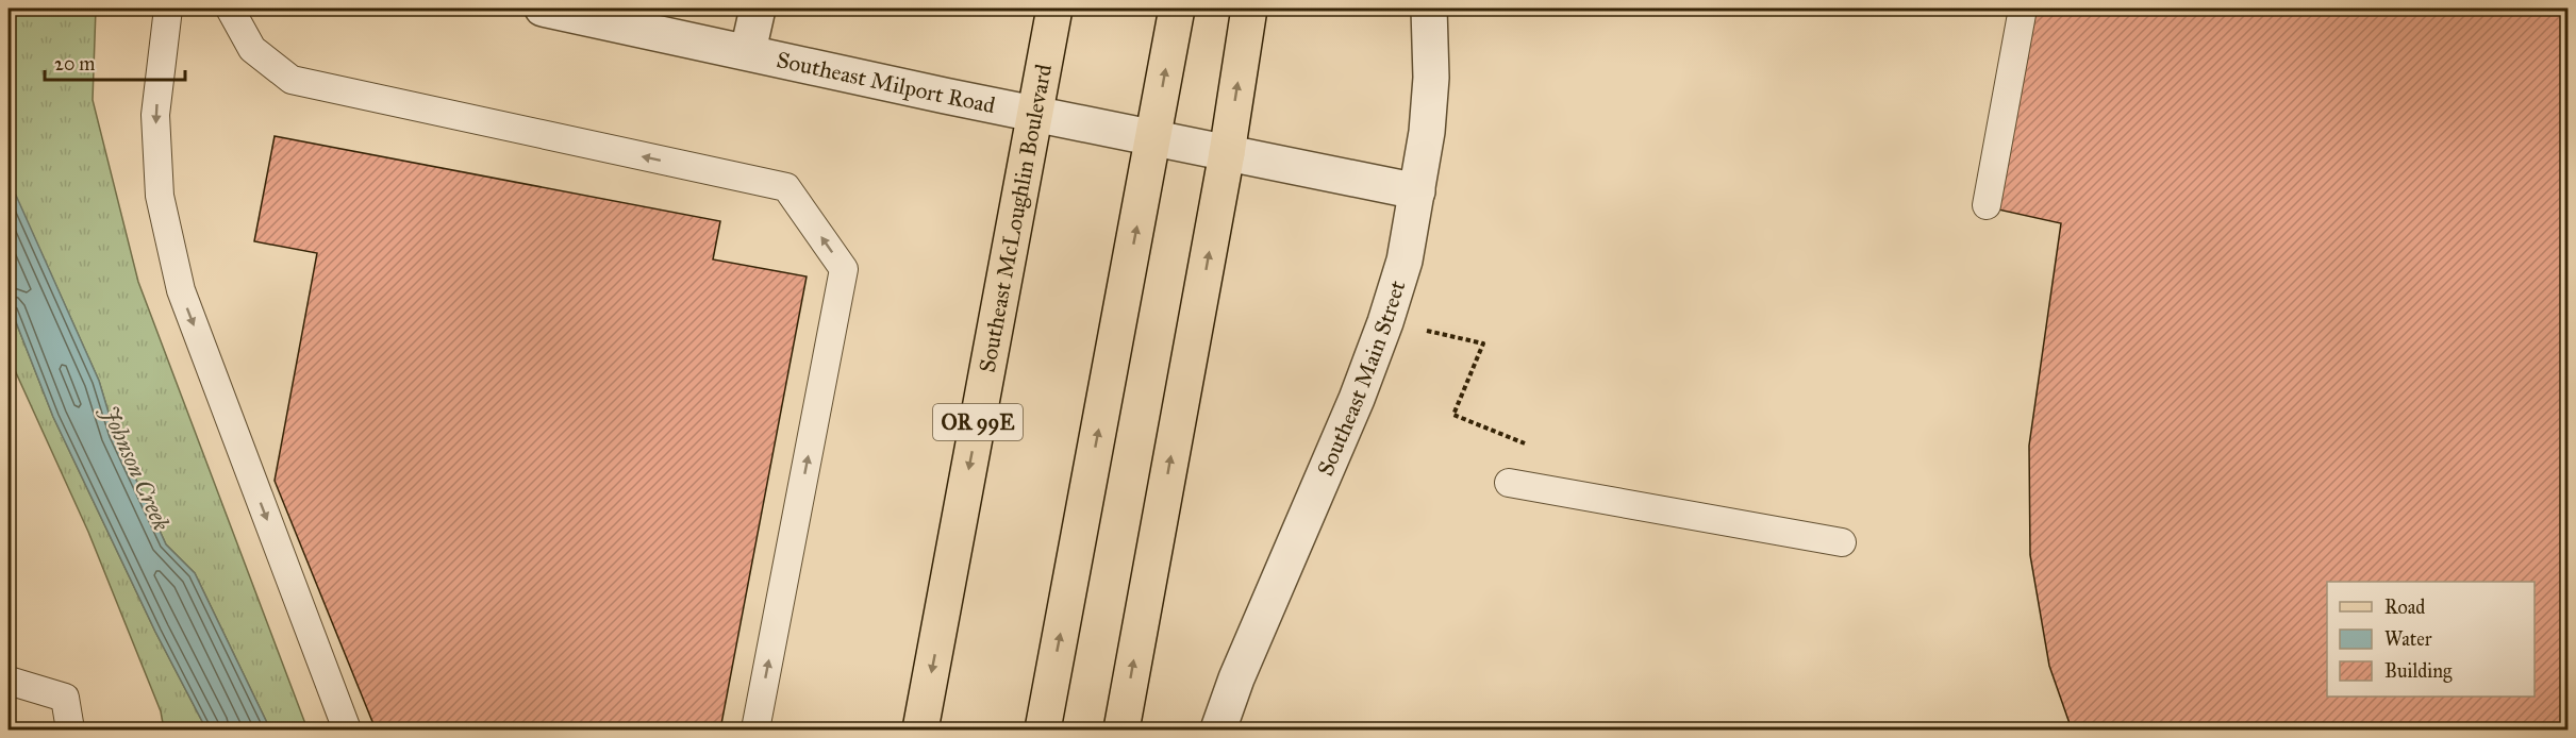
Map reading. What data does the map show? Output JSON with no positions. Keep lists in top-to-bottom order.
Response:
{
  "streets": {
    "main road": ["Southeast McLoughlin Boulevard", "OR 99E"],
    "street": ["Southeast Milport Road", "Southeast Main Street"]
  },
  "crossings": [
    ["Southeast Milport Road", "Southeast McLoughlin Boulevard"],
    ["Southeast Milport Road", "Southeast Main Street"]
  ],
  "water": ["Johnson Creek"],
  "legend": ["Road", "Water", "Building"],
  "scale_bar": "20 m"
}
